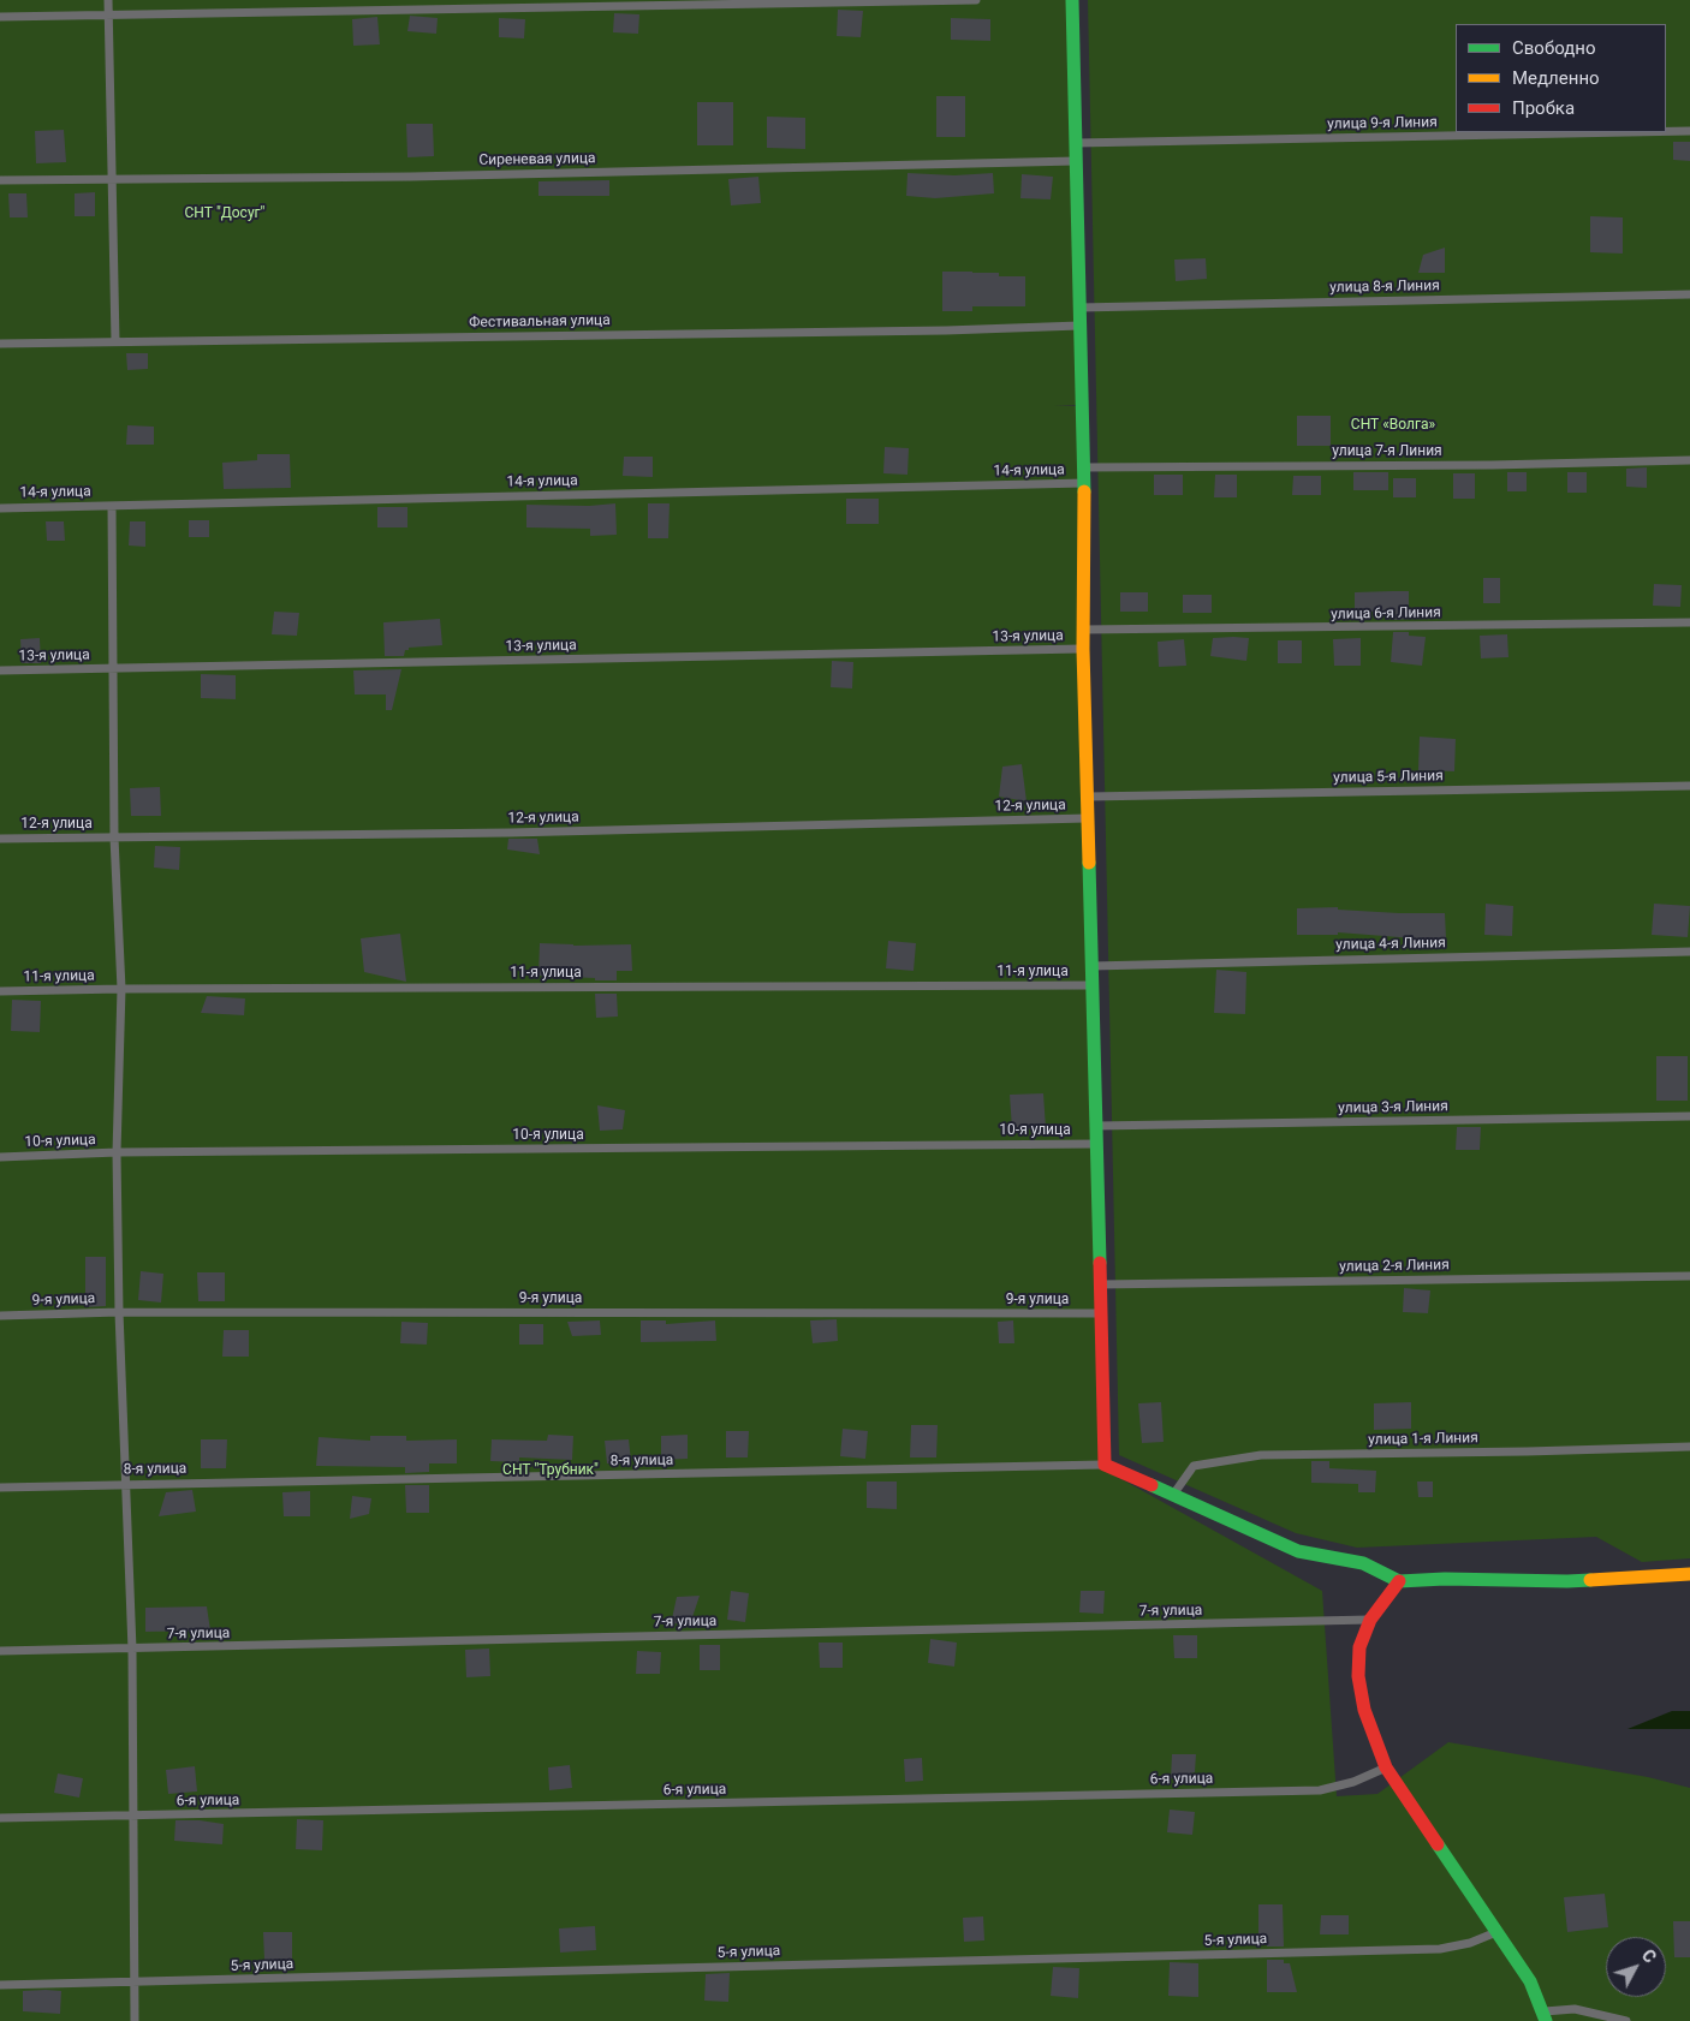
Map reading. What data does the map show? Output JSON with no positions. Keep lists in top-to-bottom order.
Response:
{
  "streets": {
    "lane": [
      "улица 9-я Линия",
      "Сиреневая улица",
      "улица 8-я Линия",
      "Фестивальная улица",
      "улица 7-я Линия",
      "14-я улица",
      "улица 6-я Линия",
      "13-я улица",
      "улица 5-я Линия",
      "12-я улица",
      "улица 4-я Линия",
      "11-я улица",
      "улица 3-я Линия",
      "10-я улица",
      "улица 2-я Линия",
      "9-я улица",
      "улица 1-я Линия",
      "8-я улица",
      "7-я улица",
      "6-я улица",
      "5-я улица"
    ]
  },
  "parks": ["СНТ \"Досуг\"", "СНТ «Волга»", "СНТ \"Трубник\""],
  "legend": ["Свободно", "Медленно", "Пробка"],
  "north": "top right"
}
